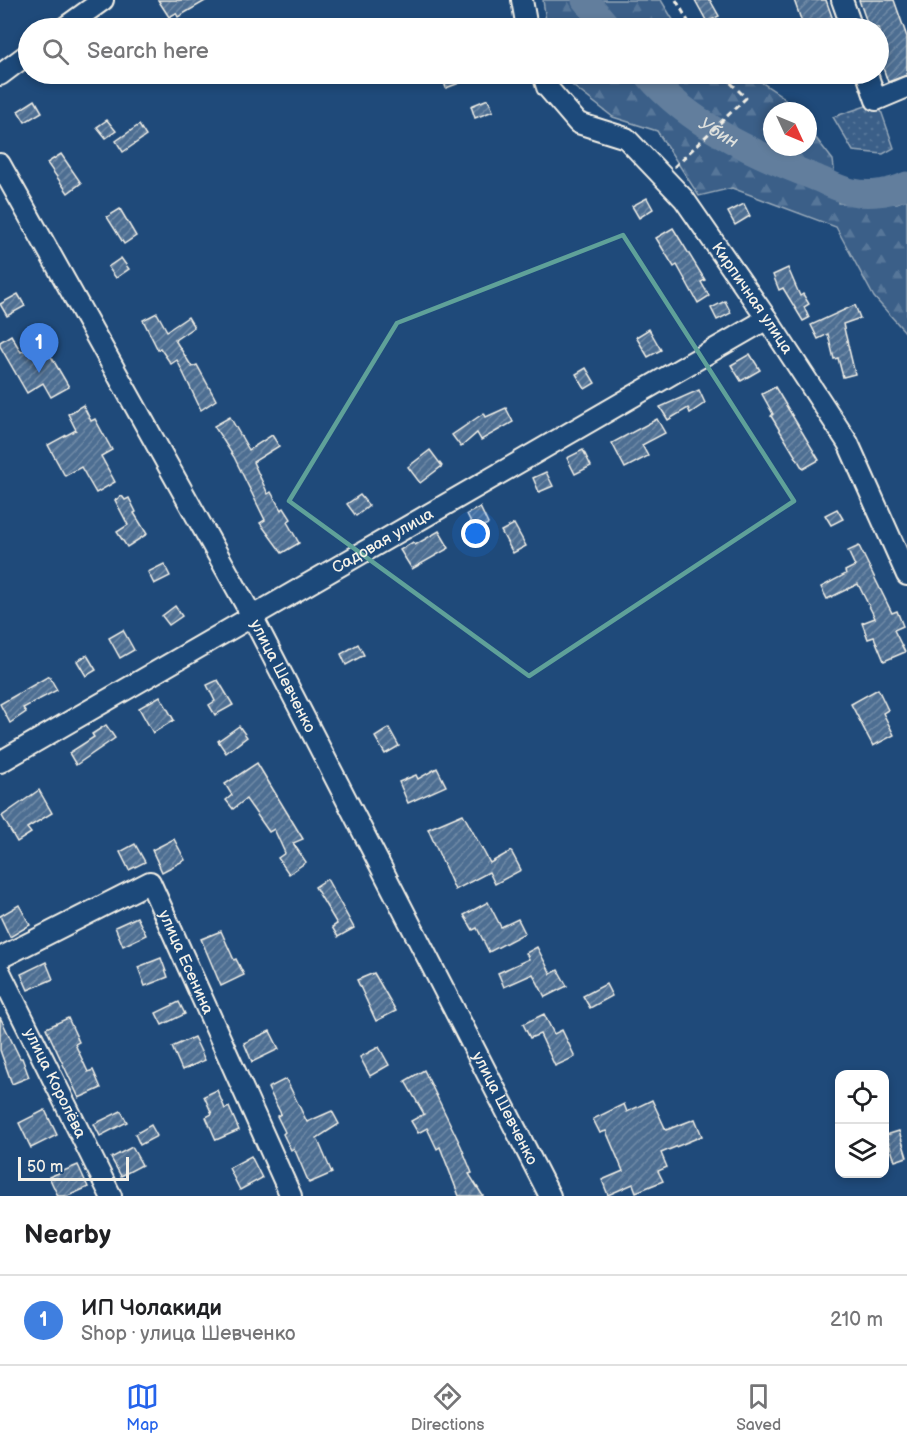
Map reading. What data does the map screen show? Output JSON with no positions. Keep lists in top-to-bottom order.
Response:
{
  "streets": {
    "street": [
      "Кирпичная улица",
      "Садовая улица",
      "улица Шевченко",
      "улица Есенина",
      "улица Королёва"
    ]
  },
  "crossings": [
    ["Кирпичная улица", "Садовая улица"],
    ["Садовая улица", "улица Шевченко"]
  ],
  "water": ["Убин"],
  "scale_bar": "50 m",
  "north": "bottom right",
  "page": {
    "search": "Search here",
    "pins": "1",
    "scale": "50 m",
    "heading": "Nearby",
    "list": [
      {
        "mark": "1",
        "name": "ИП Чолакиди",
        "note": "Shop · улица Шевченко",
        "value": "210 m"
      }
    ],
    "nav": ["Map", "Directions", "Saved"]
  }
}
